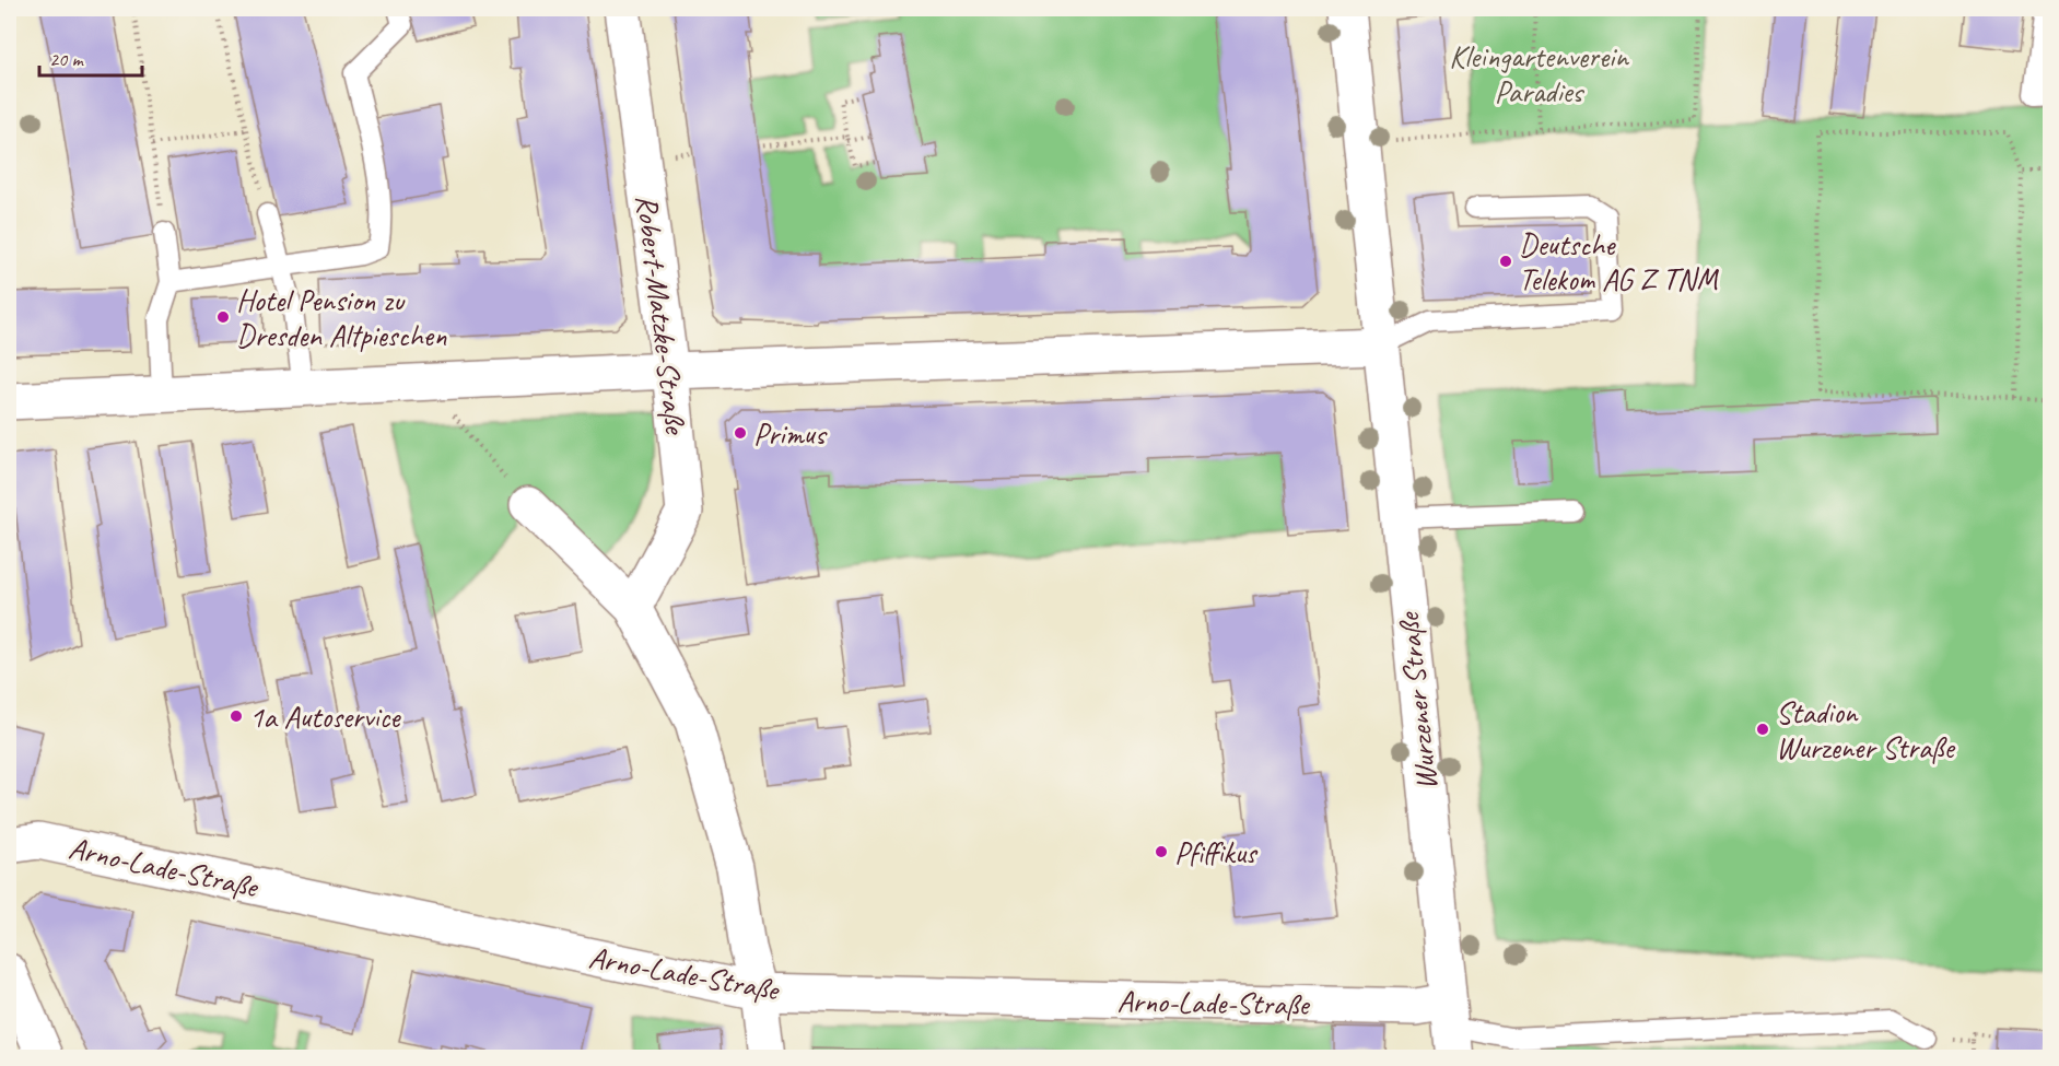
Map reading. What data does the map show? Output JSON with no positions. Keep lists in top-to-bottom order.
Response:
{
  "streets": {
    "street": ["Robert-Matzke-Straße", "Wurzener Straße", "Arno-Lade-Straße"]
  },
  "crossings": [
    ["Wurzener Straße", "Arno-Lade-Straße"]
  ],
  "parks": ["Kleingartenverein Paradies"],
  "places": [
    "Deutsche Telekom AG Z TNM",
    "Hotel Pension zu Dresden Altpieschen",
    "Primus",
    "1a Autoservice",
    "Stadion Wurzener Straße",
    "Pfiffikus"
  ],
  "scale_bar": "20 m"
}
